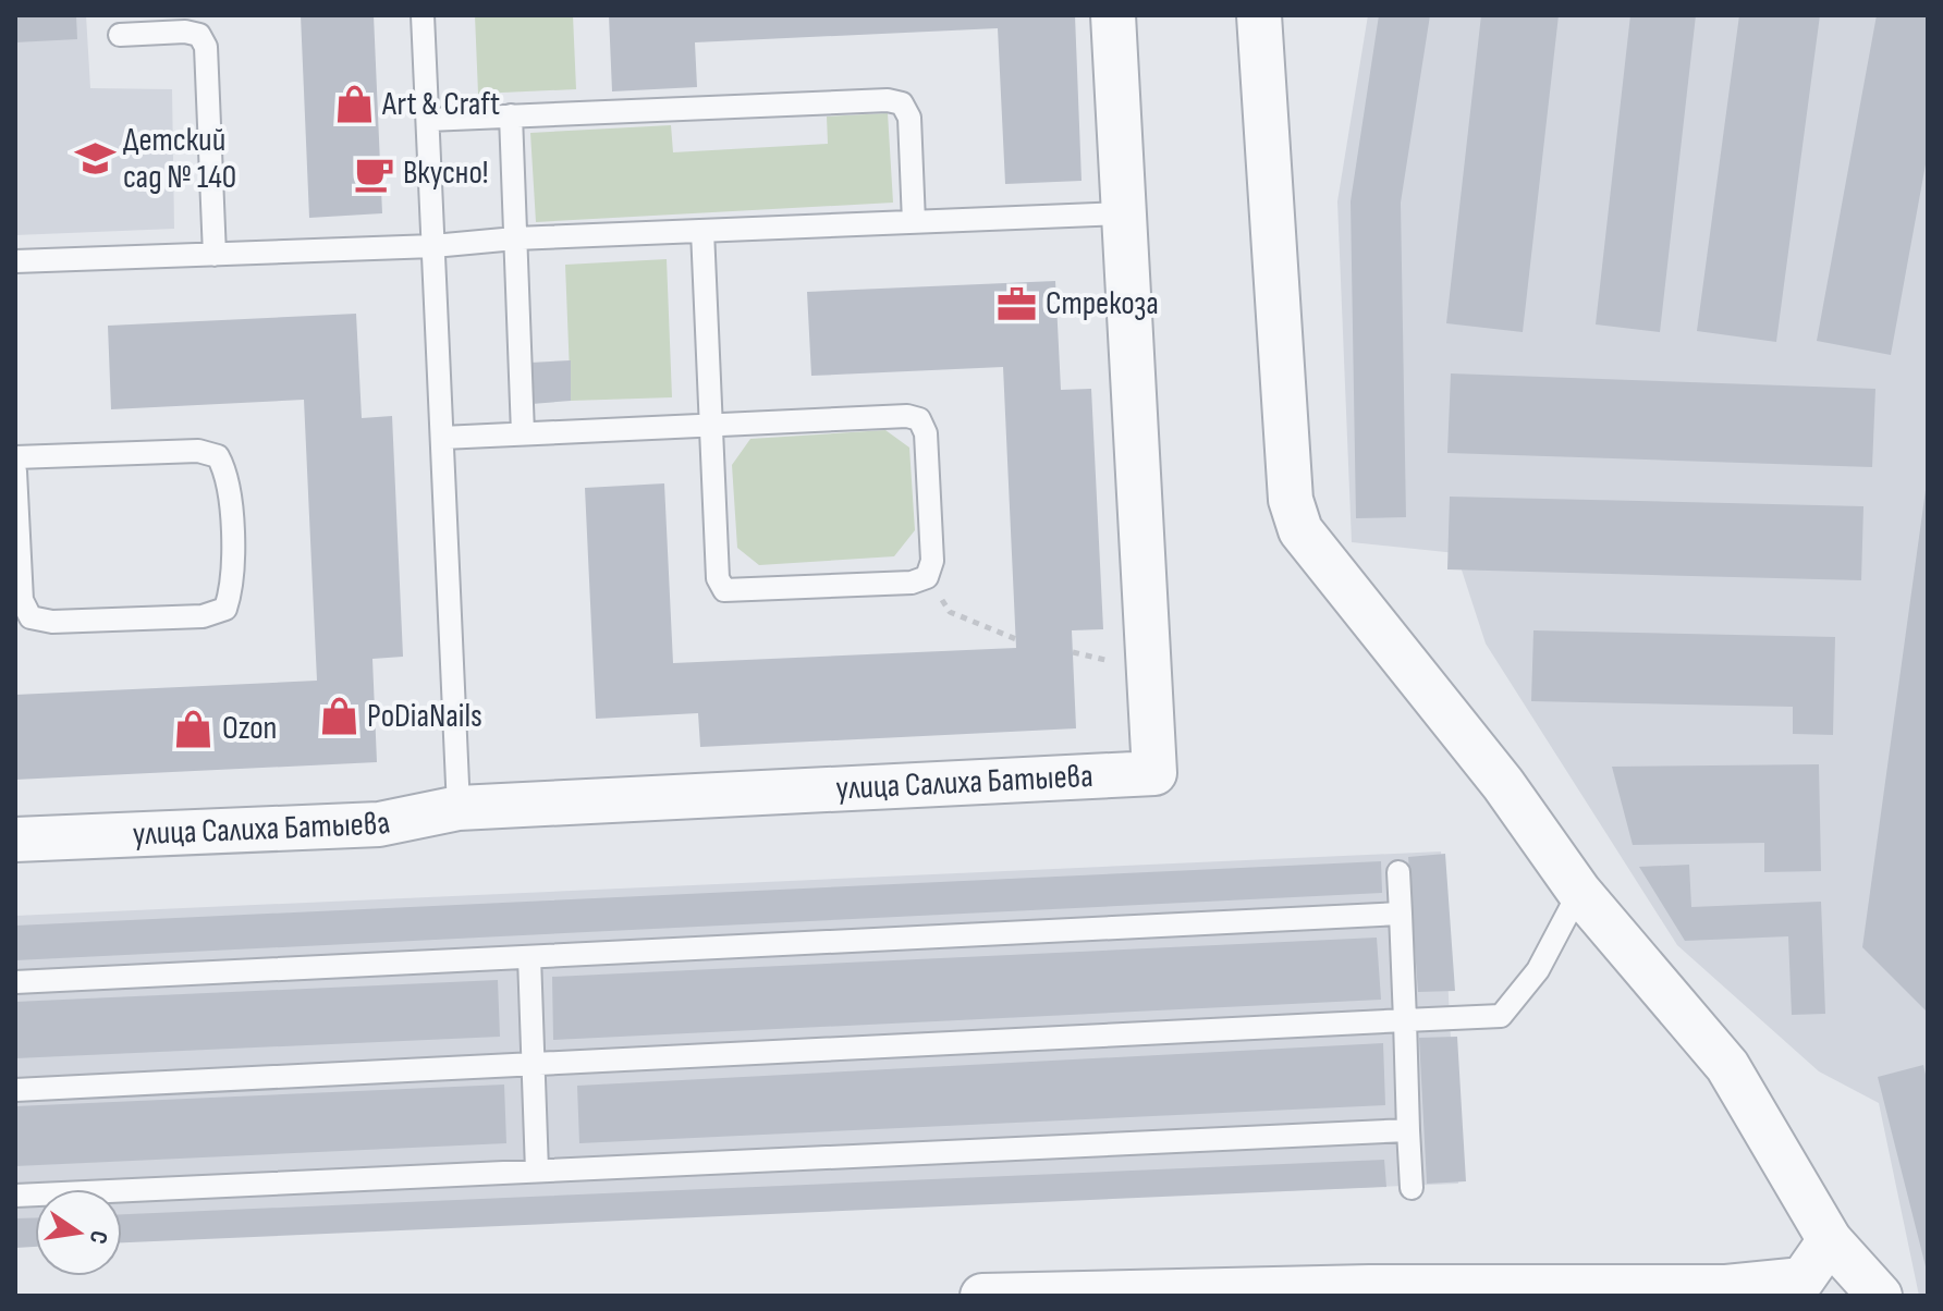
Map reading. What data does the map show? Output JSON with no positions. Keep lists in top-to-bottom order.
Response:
{
  "streets": {
    "street": ["улица Салиха Батыева"]
  },
  "places": {
    "shop": ["Art & Craft", "PoDiaNails", "Ozon"],
    "school or university": ["Детский сад № 140"],
    "cafe": ["Вкусно!"],
    "office": ["Стрекоза"]
  },
  "north": "right"
}
